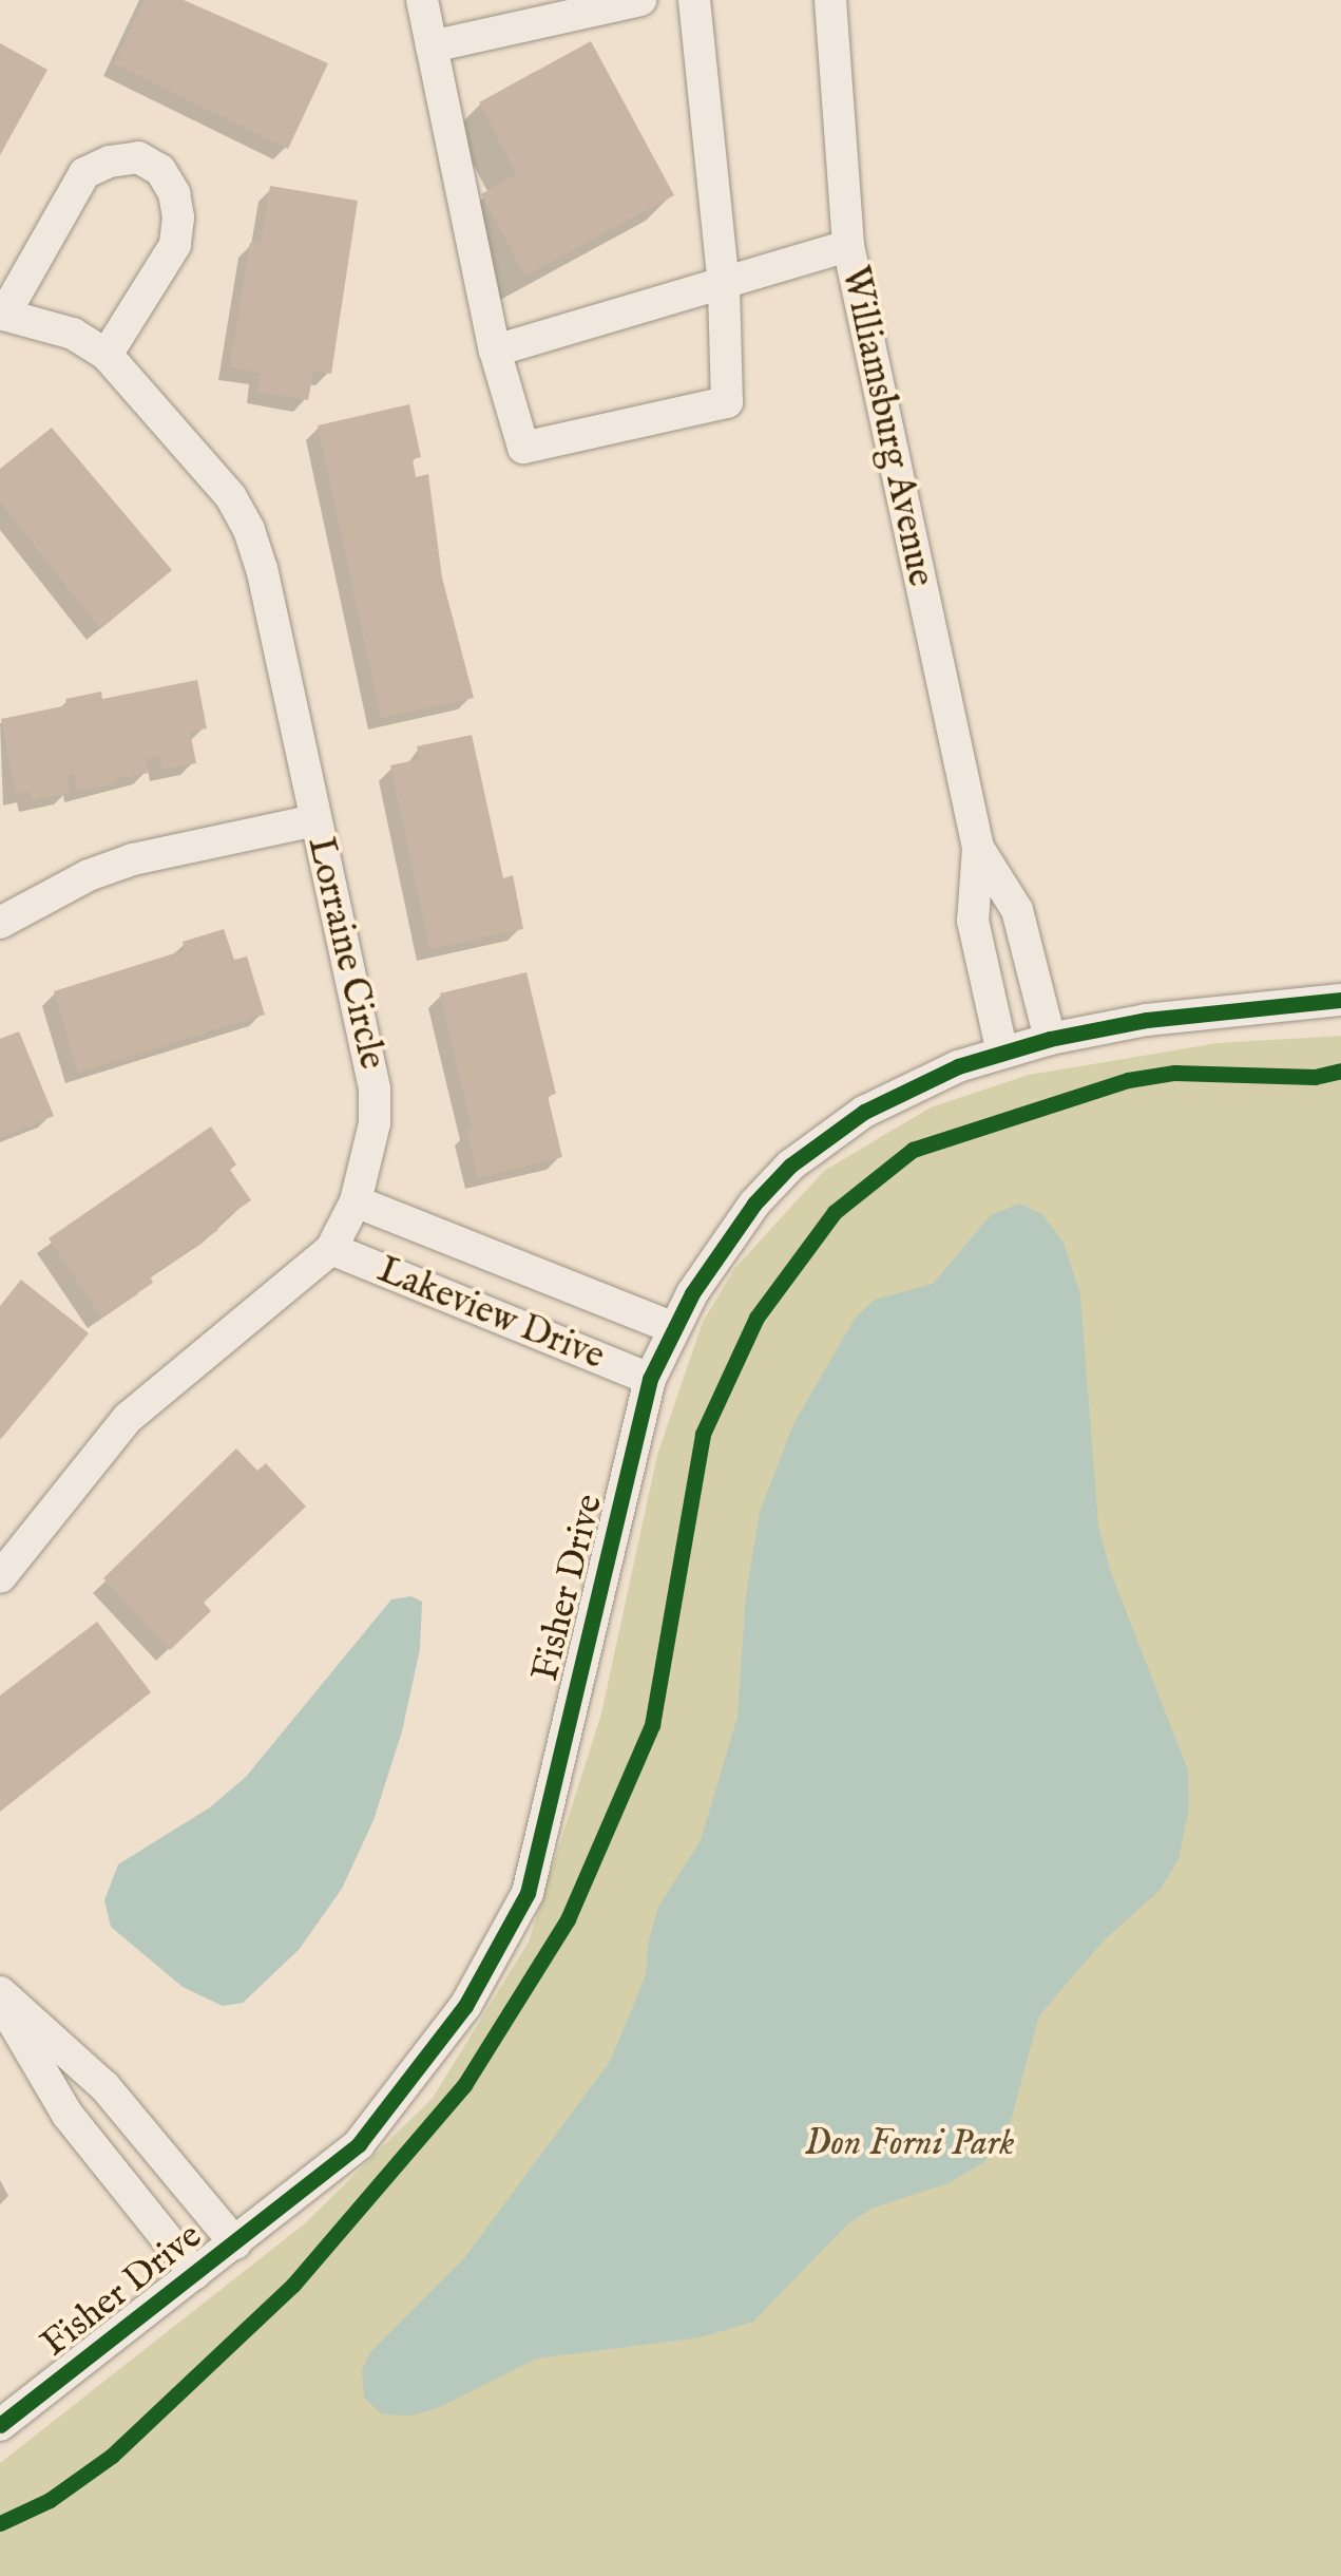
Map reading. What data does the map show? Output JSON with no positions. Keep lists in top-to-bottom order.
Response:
{
  "streets": {
    "street": [
      "Williamsburg Avenue",
      "Lorraine Circle",
      "Lakeview Drive",
      "Fisher Drive"
    ]
  },
  "crossings": [
    ["Williamsburg Avenue", "Fisher Drive"],
    ["Lorraine Circle", "Lakeview Drive"],
    ["Lakeview Drive", "Fisher Drive"]
  ],
  "parks": ["Don Forni Park"]
}
